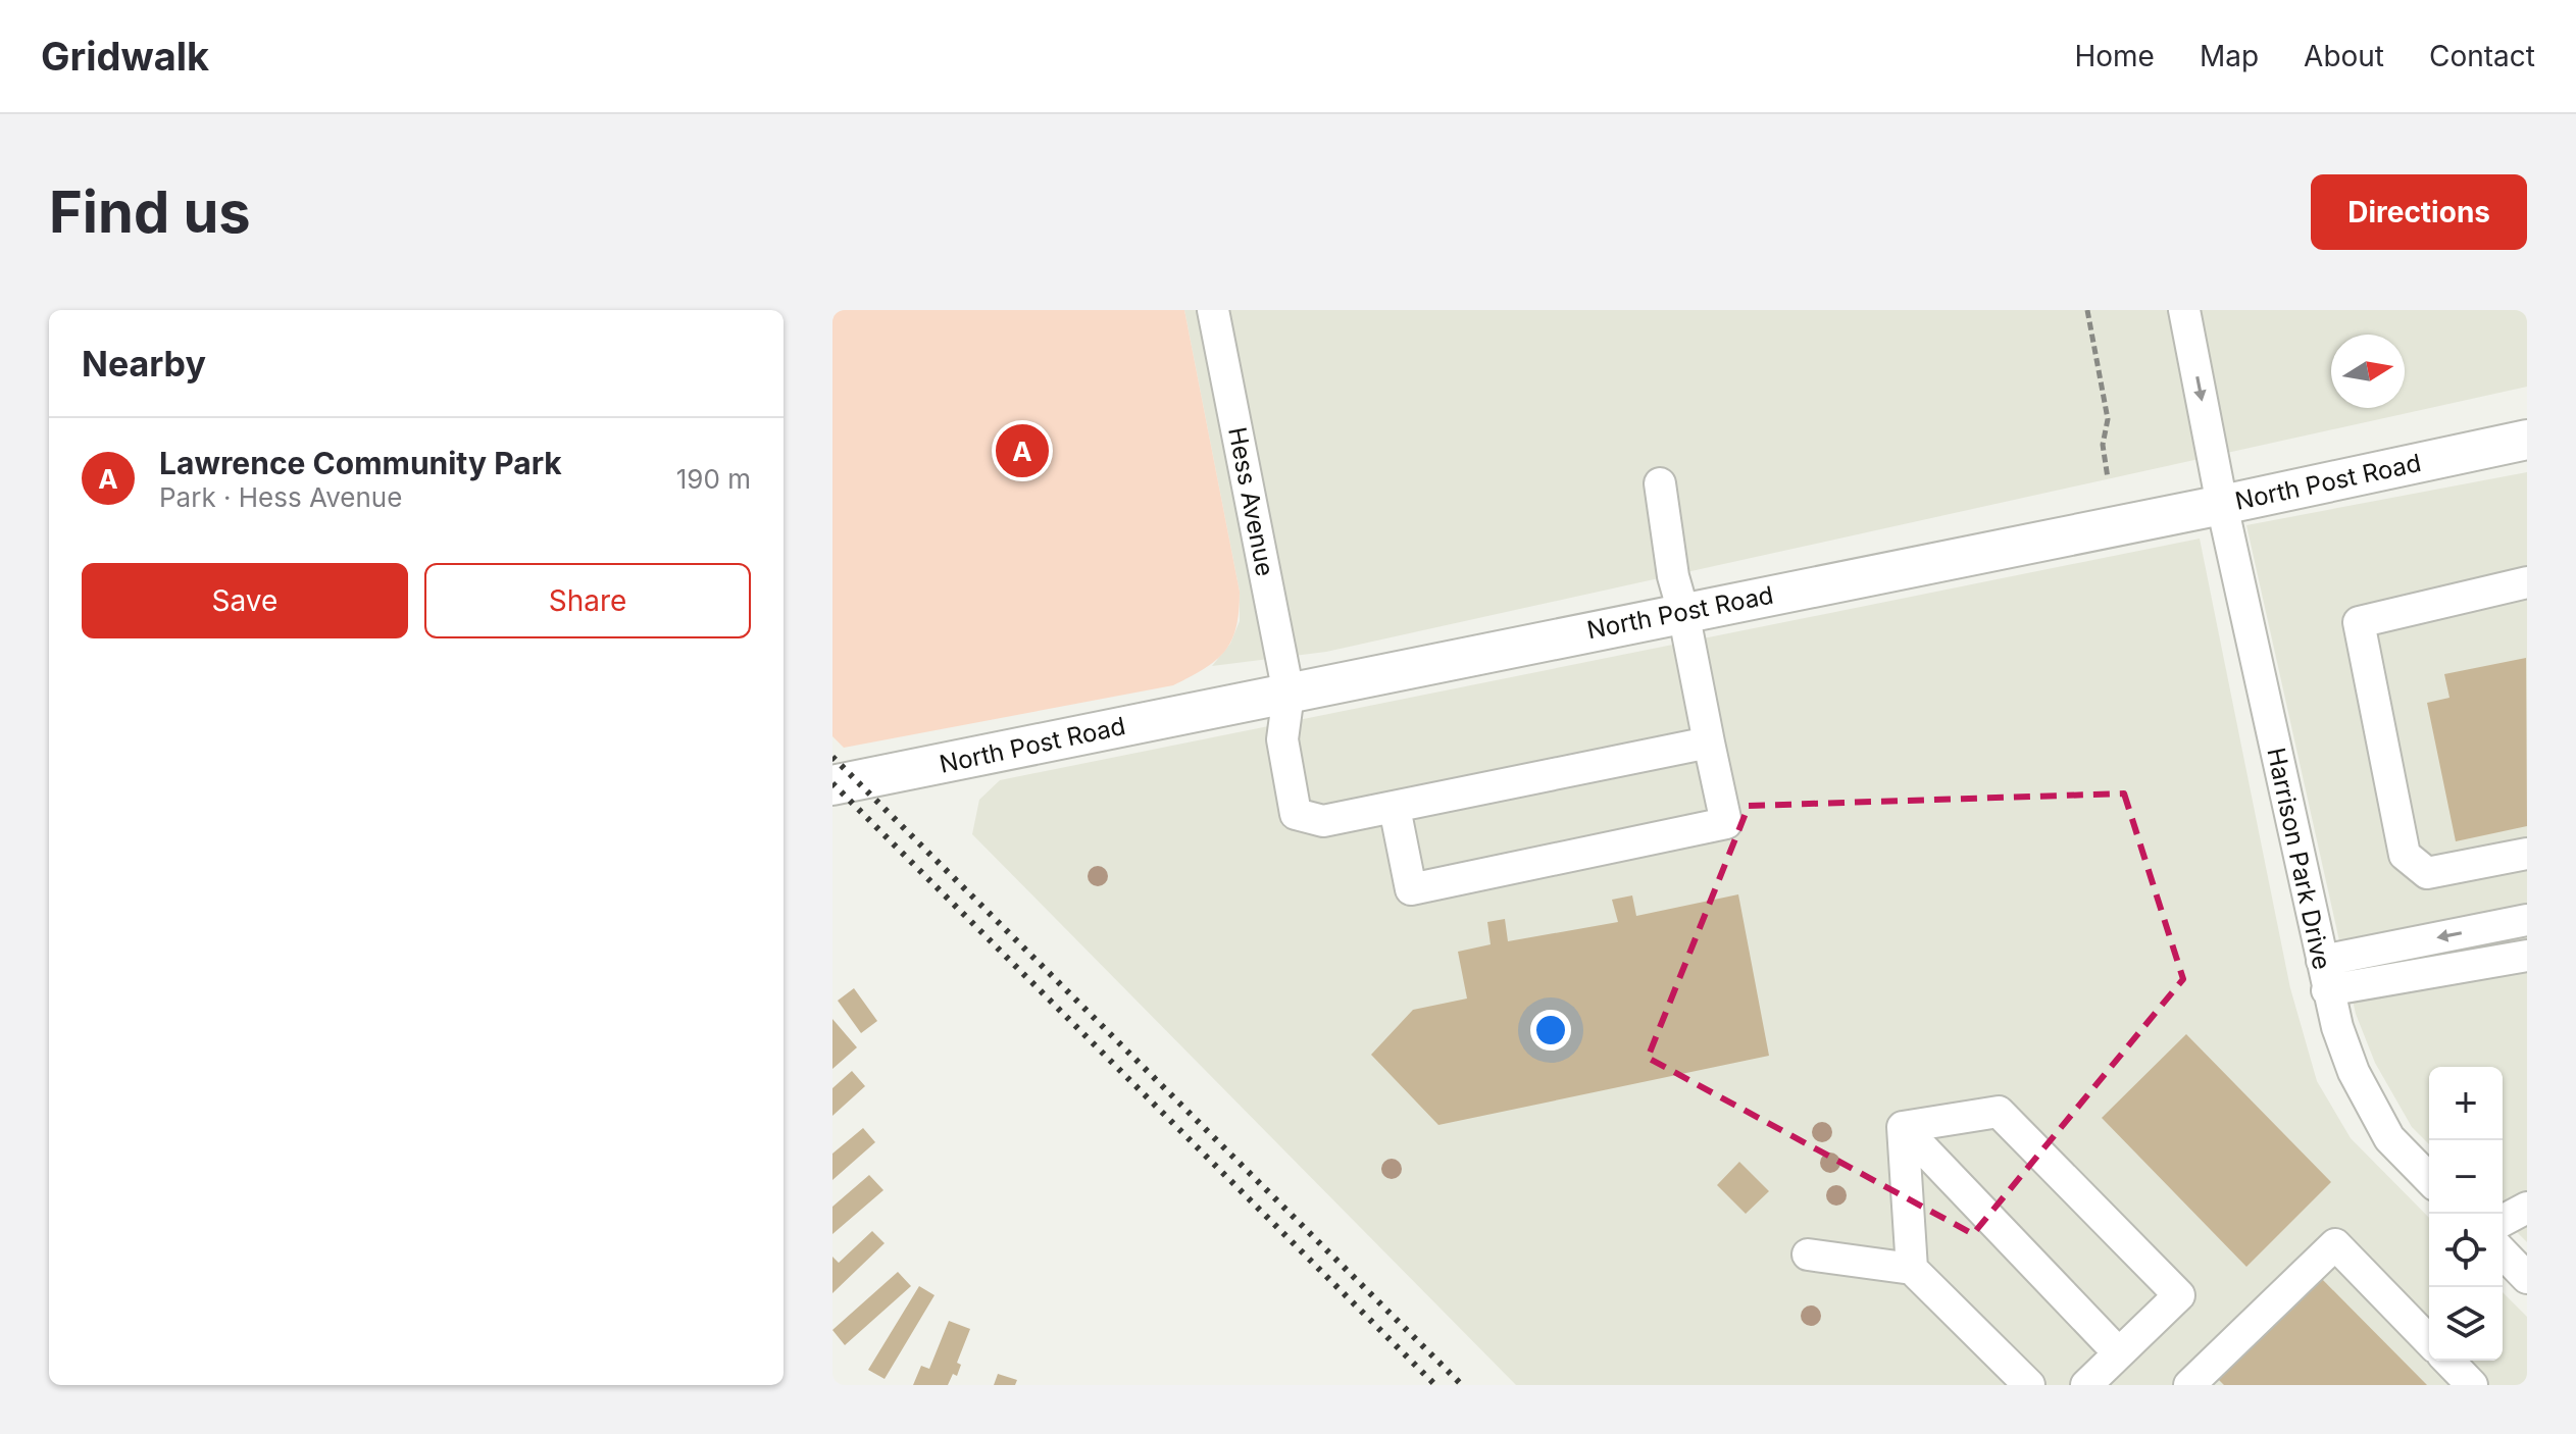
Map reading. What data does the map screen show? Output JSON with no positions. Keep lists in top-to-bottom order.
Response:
{
  "streets": {
    "main road": ["North Post Road"],
    "street": ["Hess Avenue", "Harrison Park Drive"]
  },
  "crossings": [
    ["North Post Road", "Hess Avenue"],
    ["North Post Road", "Harrison Park Drive"]
  ],
  "north": "right",
  "page": {
    "header": "Gridwalk",
    "nav": [
      "Home",
      "Map",
      "About",
      "Contact"
    ],
    "buttons": [
      "Directions",
      ["Save", "Share"]
    ],
    "title": "Find us",
    "heading": "Nearby",
    "list": [
      {
        "mark": "A",
        "name": "Lawrence Community Park",
        "note": "Park · Hess Avenue",
        "value": "190 m"
      }
    ],
    "pins": "A",
    "map_buttons": ["+", "−"]
  }
}
